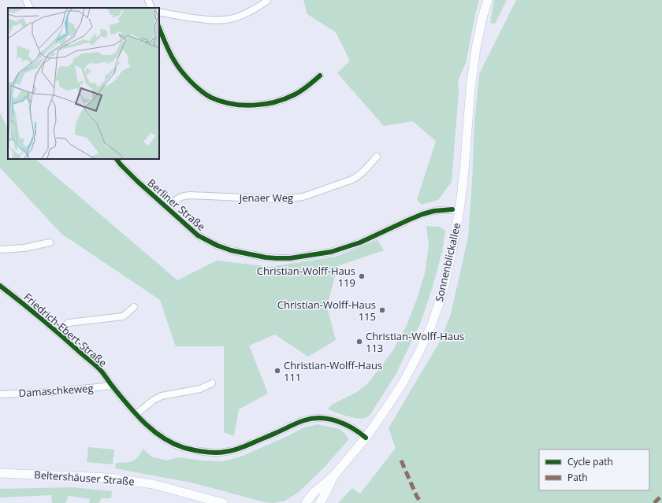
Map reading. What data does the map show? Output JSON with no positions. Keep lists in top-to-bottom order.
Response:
{
  "streets": {
    "main road": ["Sonnenblickallee", "Beltershäuser Straße"],
    "street": [
      "Jenaer Weg",
      "Berliner Straße",
      "Friedrich-Ebert-Straße",
      "Damaschkeweg"
    ]
  },
  "crossings": [
    ["Jenaer Weg", "Berliner Straße"],
    ["Berliner Straße", "Sonnenblickallee"],
    ["Sonnenblickallee", "Friedrich-Ebert-Straße"],
    ["Friedrich-Ebert-Straße", "Damaschkeweg"]
  ],
  "places": [
    "Christian-Wolff-Haus 119",
    "Christian-Wolff-Haus 115",
    "Christian-Wolff-Haus 113",
    "Christian-Wolff-Haus 111"
  ],
  "legend": ["Cycle path", "Path"]
}
